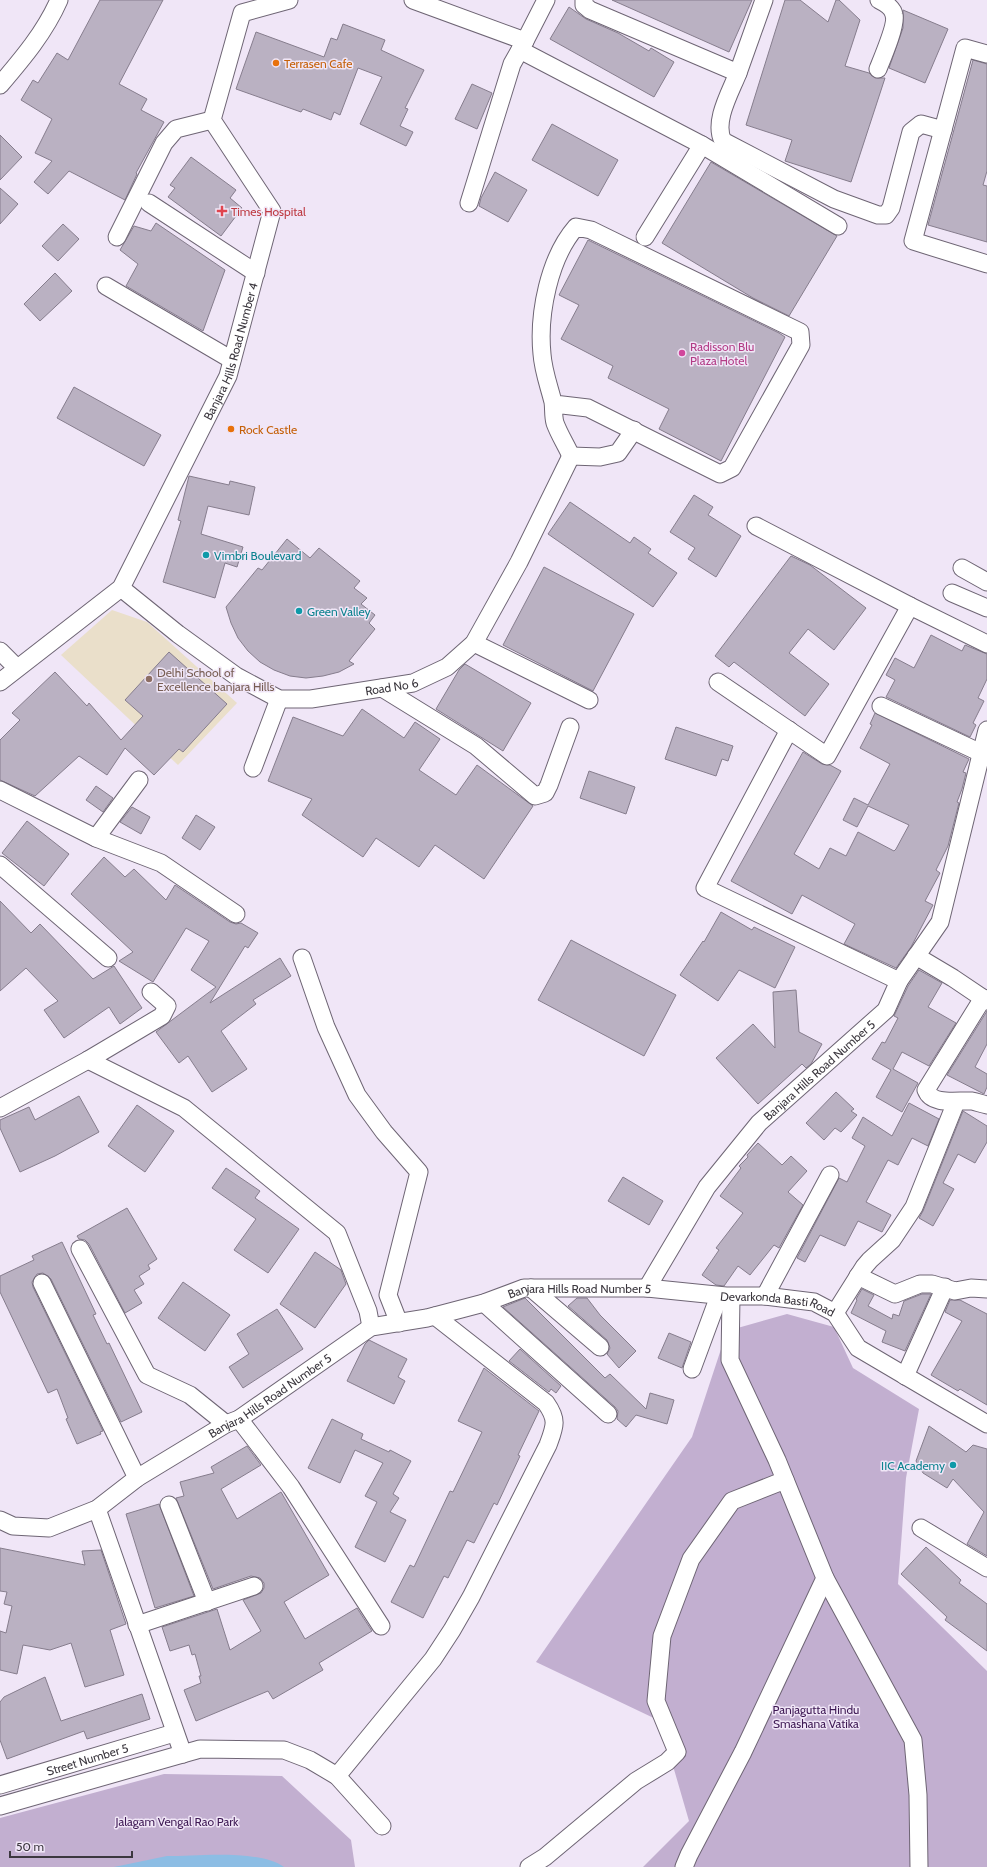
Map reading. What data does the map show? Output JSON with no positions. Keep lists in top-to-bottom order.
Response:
{
  "streets": {
    "street": [
      "Banjara Hills Road Number 4",
      "Road No 6",
      "Banjara Hills Road Number 5",
      "Devarkonda Basti Road",
      "Street Number 5"
    ]
  },
  "crossings": [
    ["Banjara Hills Road Number 5", "Devarkonda Basti Road"]
  ],
  "parks": ["Panjagutta Hindu Smashana Vatika", "Jalagam Vengal Rao Park"],
  "places": {
    "other": [
      "Terrasen Cafe",
      "Radisson Blu Plaza Hotel",
      "Rock Castle",
      "Vimbri Boulevard",
      "Green Valley",
      "Delhi School of Excellence banjara Hills",
      "IIC Academy"
    ],
    "health": ["Times Hospital"]
  },
  "scale_bar": "50 m"
}
